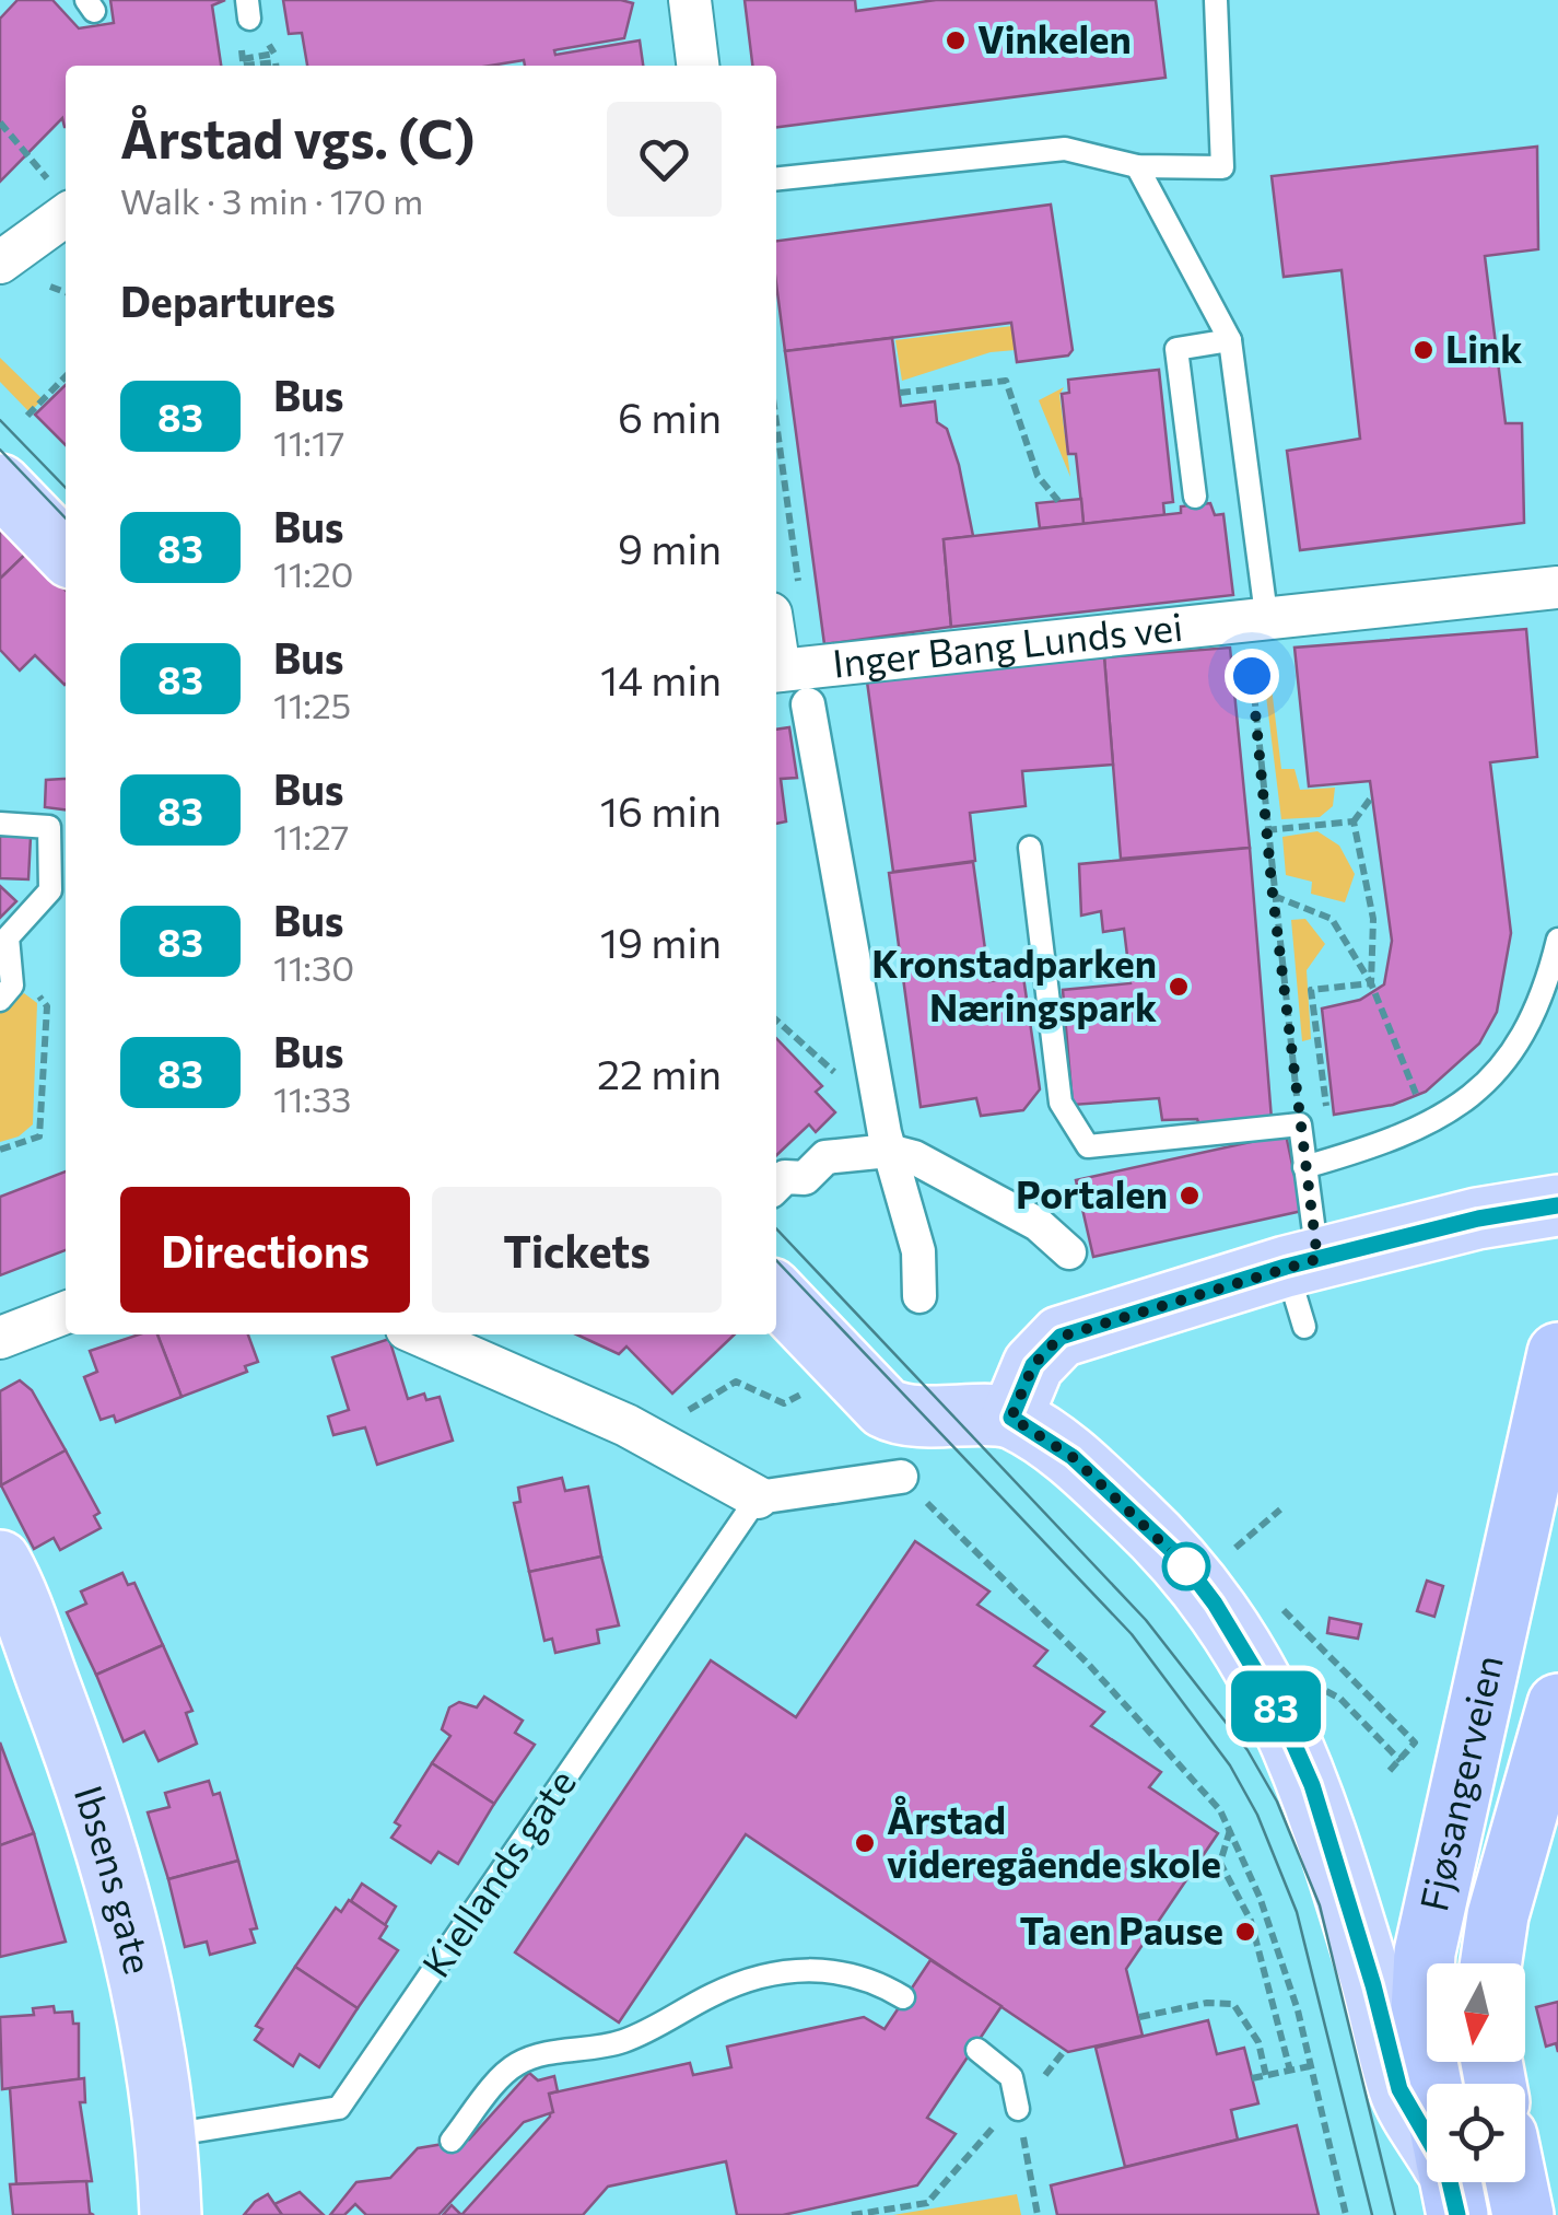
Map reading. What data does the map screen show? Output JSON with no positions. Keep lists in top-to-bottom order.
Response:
{
  "streets": {
    "highway": ["Fjøsangerveien"],
    "main road": ["Ibsens gate"],
    "street": ["Inger Bang Lunds vei"],
    "lane": ["Kiellands gate"]
  },
  "crossings": [
    ["Kiellands gate", "Ibsens gate"]
  ],
  "places": [
    "Vinkelen",
    "Link",
    "Kronstadparken Næringspark",
    "Portalen",
    "Årstad videregående skole",
    "Ta en Pause"
  ],
  "lines": ["bus line 83"],
  "north": "bottom",
  "page": {
    "on_map": "83",
    "heading": [
      ["Årstad vgs. (C)", "Walk · 3 min · 170 m"],
      "Departures"
    ],
    "list": [
      {
        "mark": "83",
        "name": "Bus",
        "note": "11:17",
        "value": "6 min"
      },
      {
        "mark": "83",
        "name": "Bus",
        "note": "11:20",
        "value": "9 min"
      },
      {
        "mark": "83",
        "name": "Bus",
        "note": "11:25",
        "value": "14 min"
      },
      {
        "mark": "83",
        "name": "Bus",
        "note": "11:27",
        "value": "16 min"
      },
      {
        "mark": "83",
        "name": "Bus",
        "note": "11:30",
        "value": "19 min"
      },
      {
        "mark": "83",
        "name": "Bus",
        "note": "11:33",
        "value": "22 min"
      }
    ],
    "buttons": ["Directions", "Tickets"]
  }
}
